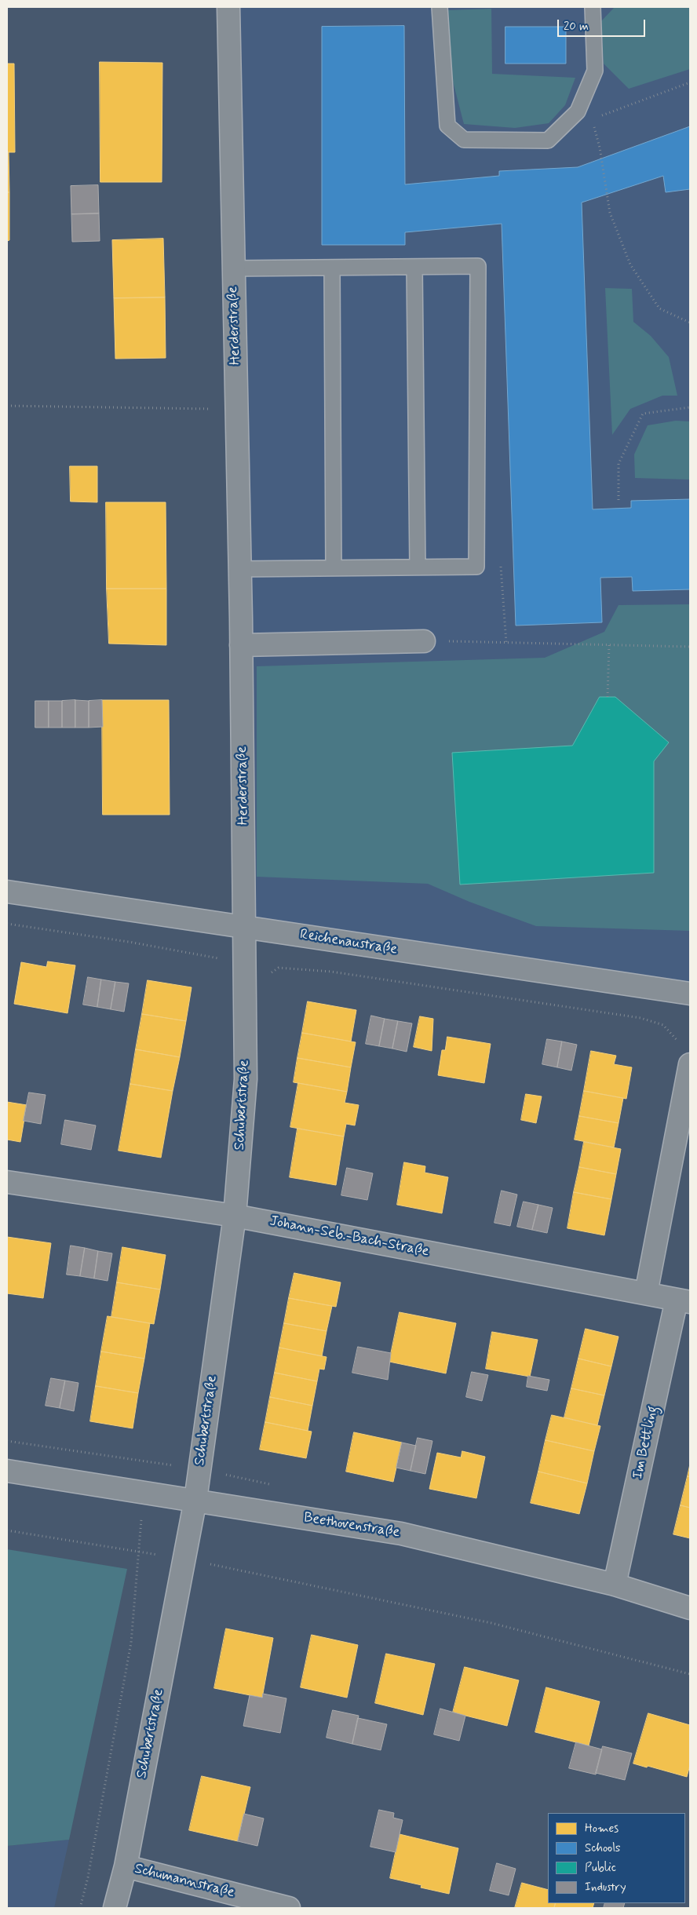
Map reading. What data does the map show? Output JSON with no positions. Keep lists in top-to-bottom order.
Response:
{
  "streets": {
    "street": [
      "Herderstraße",
      "Reichenaustraße",
      "Schubertstraße",
      "Johann-Seb.-Bach-Straße",
      "Im Bettling",
      "Beethovenstraße",
      "Schumannstraße"
    ]
  },
  "crossings": [
    ["Herderstraße", "Reichenaustraße"],
    ["Herderstraße", "Schubertstraße"],
    ["Reichenaustraße", "Schubertstraße"],
    ["Schubertstraße", "Johann-Seb.-Bach-Straße"],
    ["Schubertstraße", "Beethovenstraße"],
    ["Schubertstraße", "Schumannstraße"],
    ["Johann-Seb.-Bach-Straße", "Im Bettling"],
    ["Im Bettling", "Beethovenstraße"]
  ],
  "legend": [
    "Homes",
    "Schools",
    "Public",
    "Industry"
  ],
  "scale_bar": "20 m"
}
